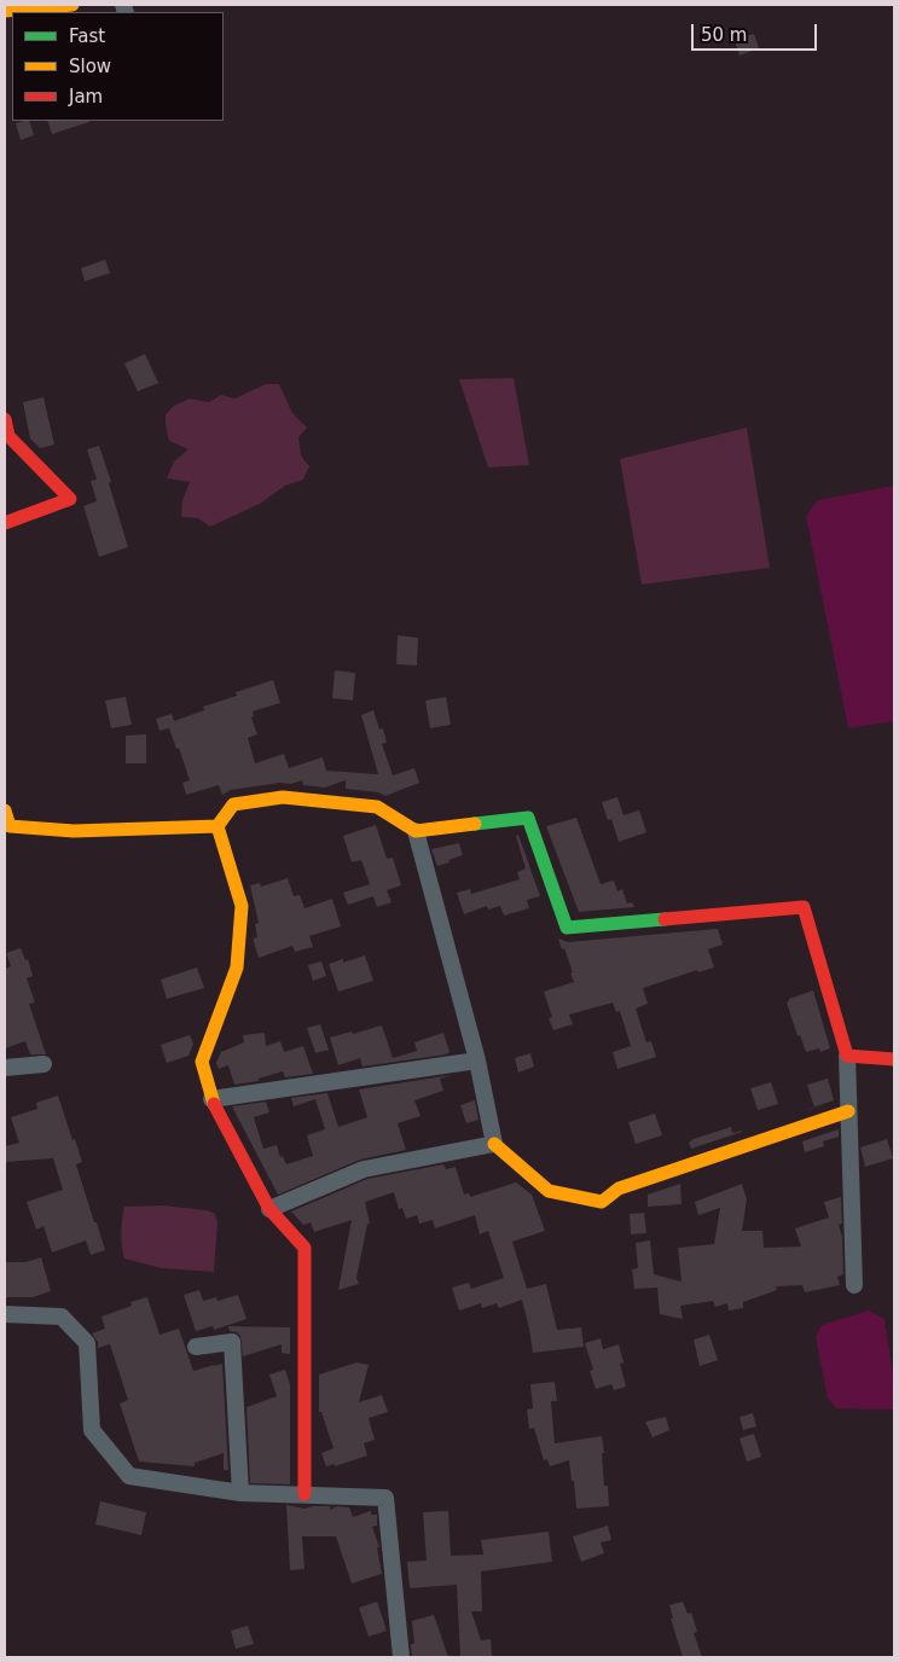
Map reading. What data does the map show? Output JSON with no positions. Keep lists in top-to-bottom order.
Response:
{
  "legend": ["Fast", "Slow", "Jam"],
  "scale_bar": "50 m"
}
